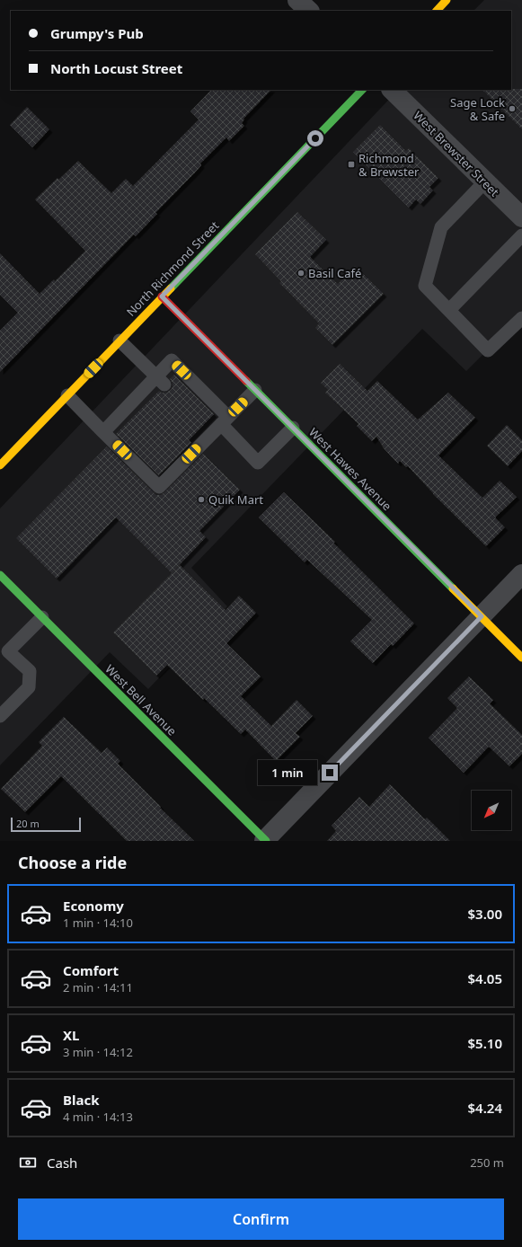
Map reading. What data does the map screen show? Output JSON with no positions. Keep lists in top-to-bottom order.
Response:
{
  "streets": {
    "street": [
      "West Brewster Street",
      "North Richmond Street",
      "West Hawes Avenue",
      "West Bell Avenue"
    ]
  },
  "crossings": [
    ["North Richmond Street", "West Hawes Avenue"]
  ],
  "places": {
    "other": ["Sage Lock & Safe", "Basil Café", "Quik Mart"],
    "transit": ["Richmond & Brewster"]
  },
  "scale_bar": "20 m",
  "north": "bottom left",
  "page": {
    "banner": ["Grumpy's Pub", "North Locust Street"],
    "bubble": "1 min",
    "scale": "20 m",
    "heading": "Choose a ride",
    "list": [
      {
        "name": "Economy",
        "note": "1 min · 14:10",
        "value": "$3.00"
      },
      {
        "name": "Comfort",
        "note": "2 min · 14:11",
        "value": "$4.05"
      },
      {
        "name": "XL",
        "note": "3 min · 14:12",
        "value": "$5.10"
      },
      {
        "name": "Black",
        "note": "4 min · 14:13",
        "value": "$4.24"
      }
    ],
    "pay": ["Cash", "250 m"],
    "buttons": "Confirm"
  }
}
